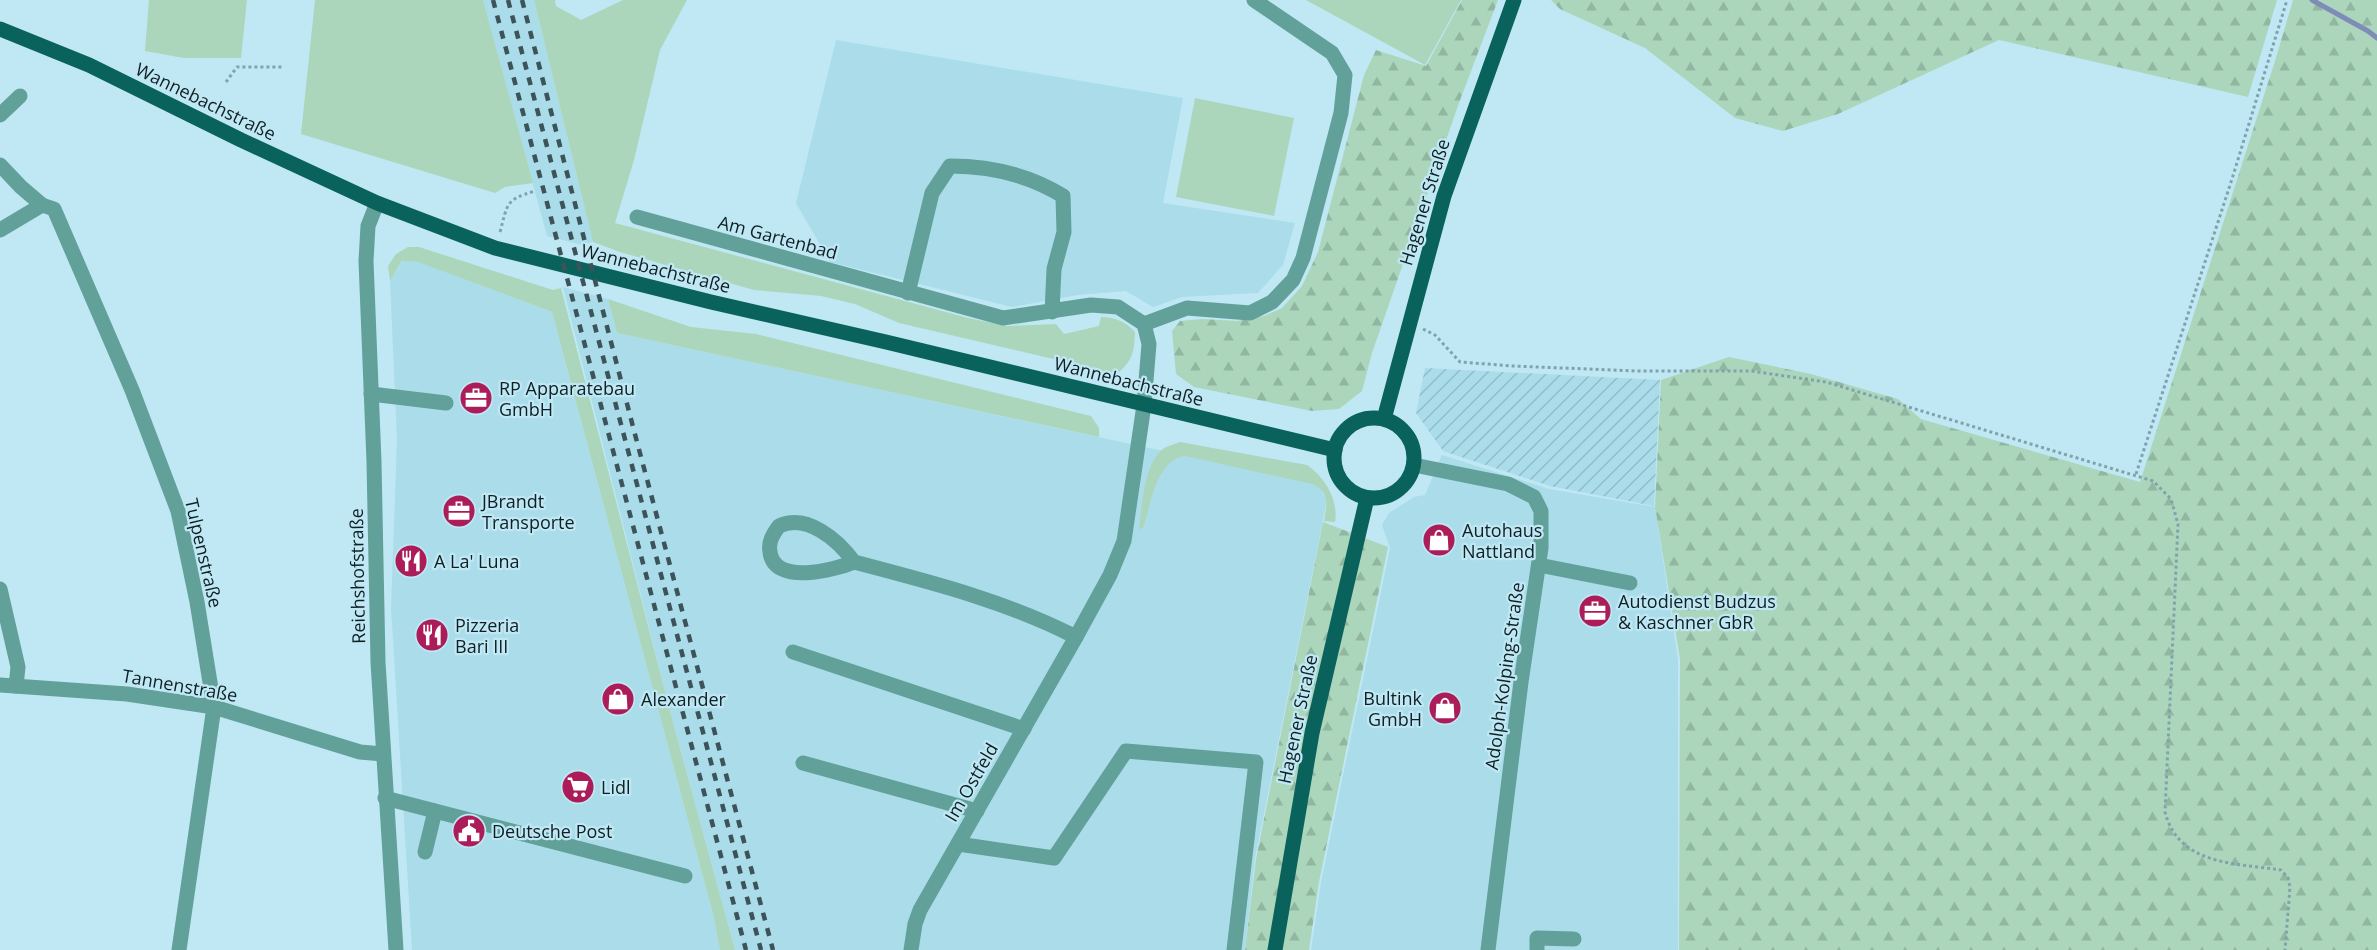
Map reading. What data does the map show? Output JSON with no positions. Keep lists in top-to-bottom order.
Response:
{
  "streets": {
    "main road": ["Wannebachstraße", "Hagener Straße"],
    "street": [
      "Am Gartenbad",
      "Tulpenstraße",
      "Reichshofstraße",
      "Adolph-Kolping-Straße",
      "Tannenstraße",
      "Im Ostfeld"
    ]
  },
  "crossings": [
    ["Wannebachstraße", "Hagener Straße"],
    ["Wannebachstraße", "Reichshofstraße"],
    ["Wannebachstraße", "Adolph-Kolping-Straße"],
    ["Wannebachstraße", "Im Ostfeld"],
    ["Hagener Straße", "Adolph-Kolping-Straße"],
    ["Tulpenstraße", "Tannenstraße"],
    ["Reichshofstraße", "Tannenstraße"]
  ],
  "places": {
    "office": ["RP Apparatebau GmbH", "JBrandt Transporte", "Autodienst Budzus & Kaschner GbR"],
    "shop": ["Autohaus Nattland", "Alexander", "Bultink GmbH"],
    "restaurant": ["A La' Luna", "Pizzeria Bari III"],
    "supermarket": ["Lidl"],
    "public building": ["Deutsche Post"]
  }
}
